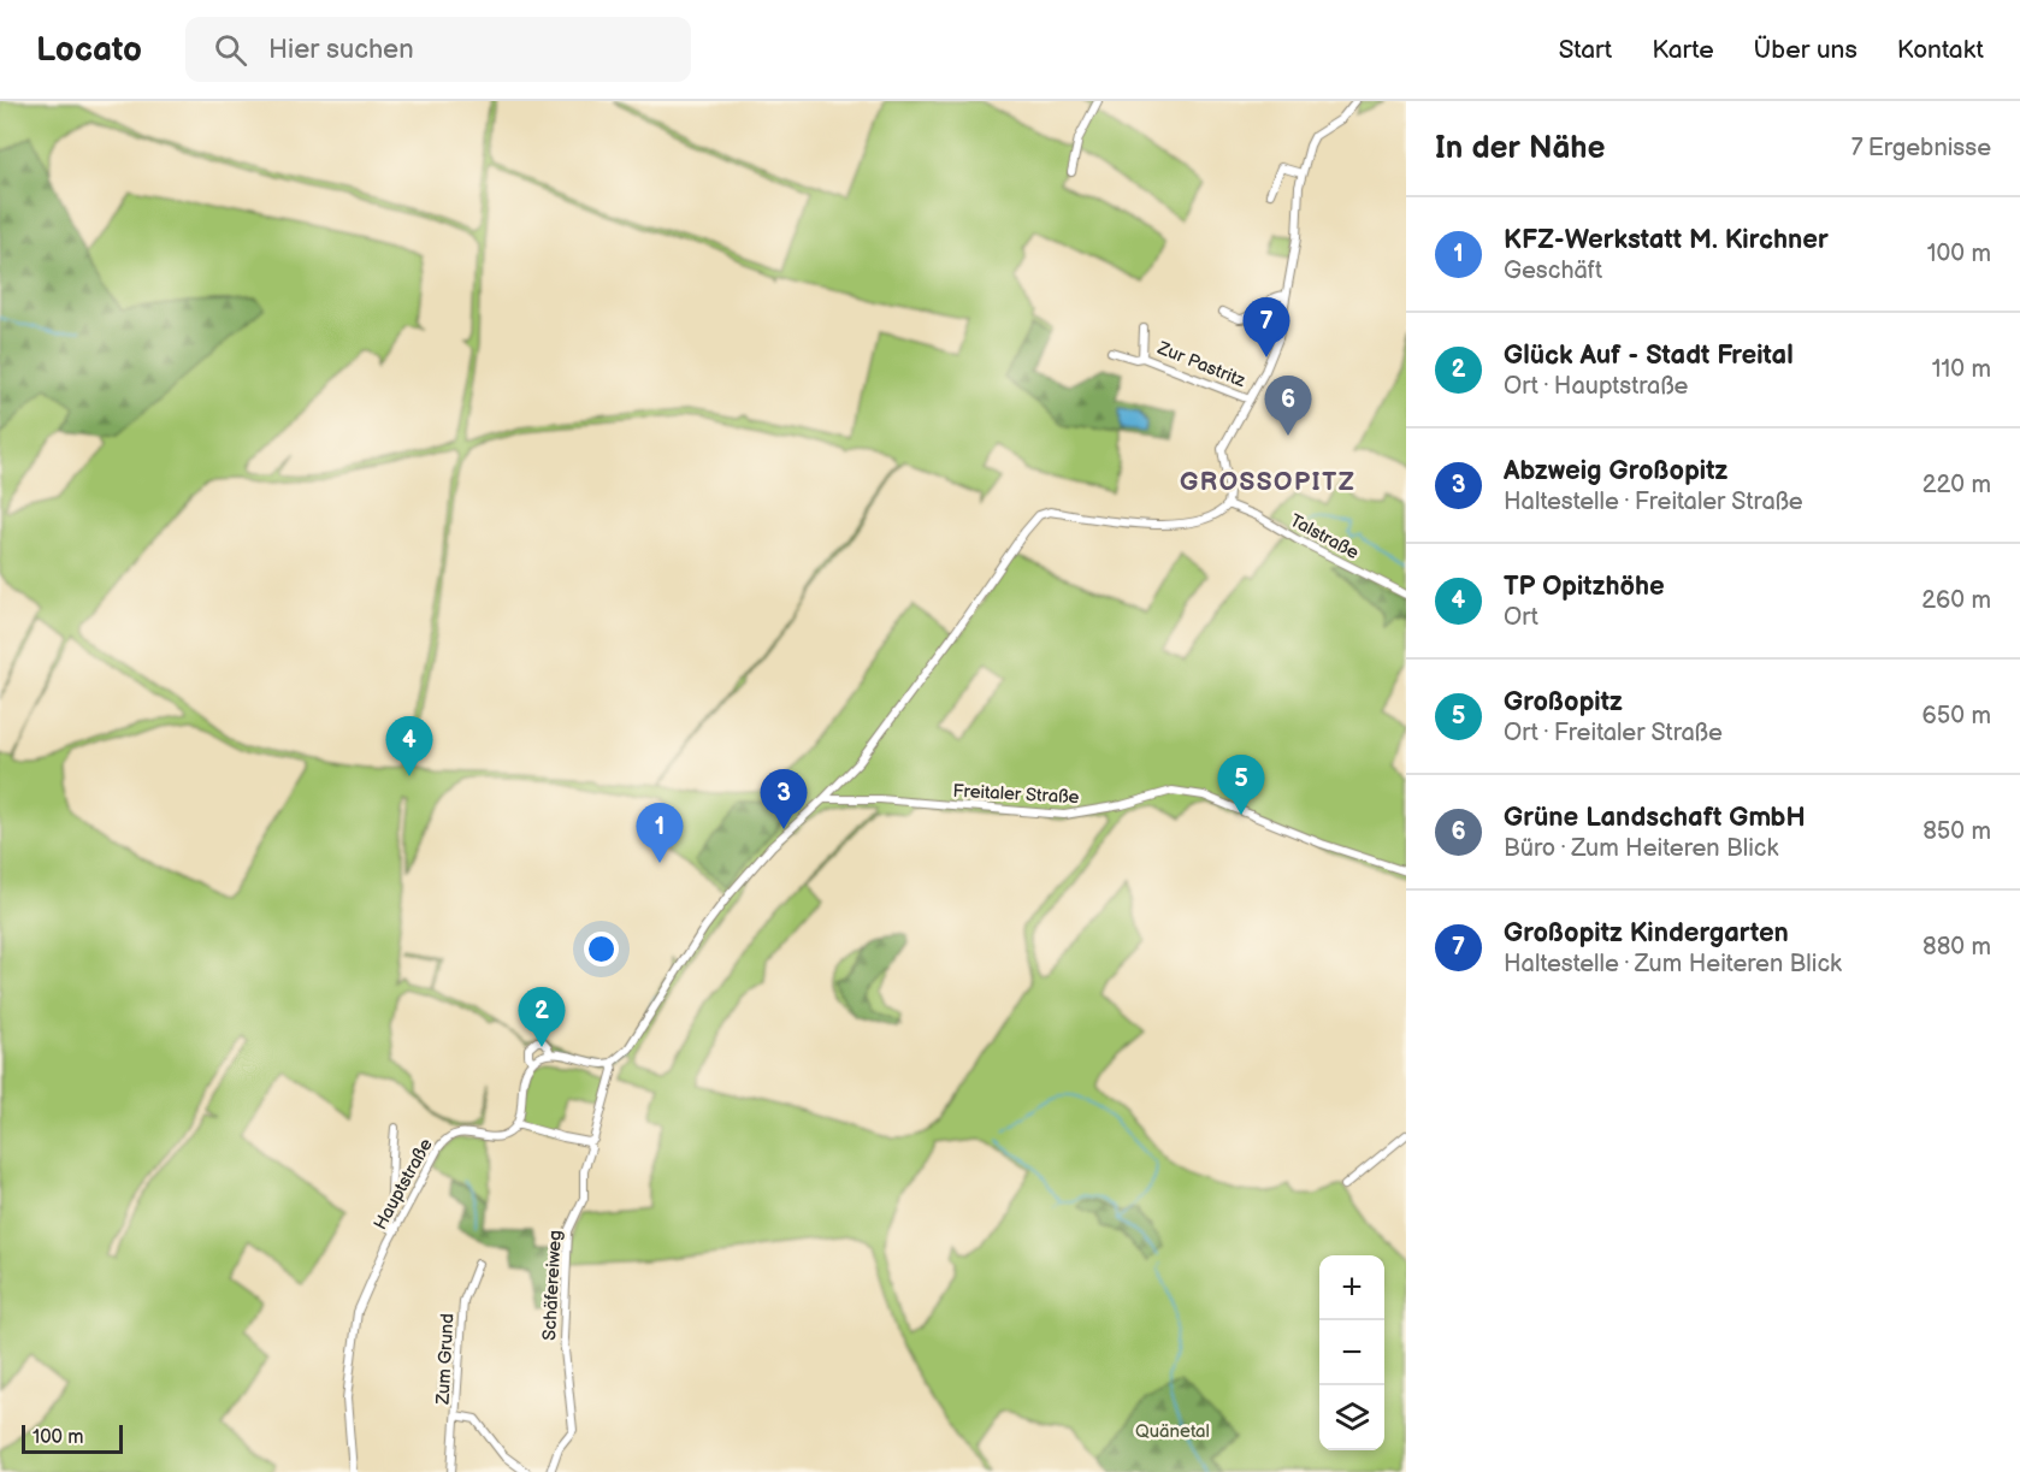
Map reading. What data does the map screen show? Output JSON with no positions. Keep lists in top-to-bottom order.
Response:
{
  "streets": {
    "street": [
      "Zur Pastritz",
      "Talstraße",
      "Freitaler Straße",
      "Hauptstraße",
      "Schäfereiweg",
      "Zum Grund"
    ]
  },
  "districts": ["GROSSOPITZ"],
  "parks": ["Quänetal"],
  "scale_bar": "100 m",
  "page": {
    "header": "Locato",
    "search": "Hier suchen",
    "nav": [
      "Start",
      "Karte",
      "Über uns",
      "Kontakt"
    ],
    "heading": ["In der Nähe", "7 Ergebnisse"],
    "list": [
      {
        "mark": "1",
        "name": "KFZ-Werkstatt M. Kirchner",
        "note": "Geschäft",
        "value": "100 m"
      },
      {
        "mark": "2",
        "name": "Glück Auf - Stadt Freital",
        "note": "Ort · Hauptstraße",
        "value": "110 m"
      },
      {
        "mark": "3",
        "name": "Abzweig Großopitz",
        "note": "Haltestelle · Freitaler Straße",
        "value": "220 m"
      },
      {
        "mark": "4",
        "name": "TP Opitzhöhe",
        "note": "Ort",
        "value": "260 m"
      },
      {
        "mark": "5",
        "name": "Großopitz",
        "note": "Ort · Freitaler Straße",
        "value": "650 m"
      },
      {
        "mark": "6",
        "name": "Grüne Landschaft GmbH",
        "note": "Büro · Zum Heiteren Blick",
        "value": "850 m"
      },
      {
        "mark": "7",
        "name": "Großopitz Kindergarten",
        "note": "Haltestelle · Zum Heiteren Blick",
        "value": "880 m"
      }
    ],
    "pins": [
      "7",
      "6",
      "4",
      "5",
      "3",
      "1",
      "2"
    ],
    "map_buttons": ["+", "−"],
    "scale": "100 m"
  }
}
